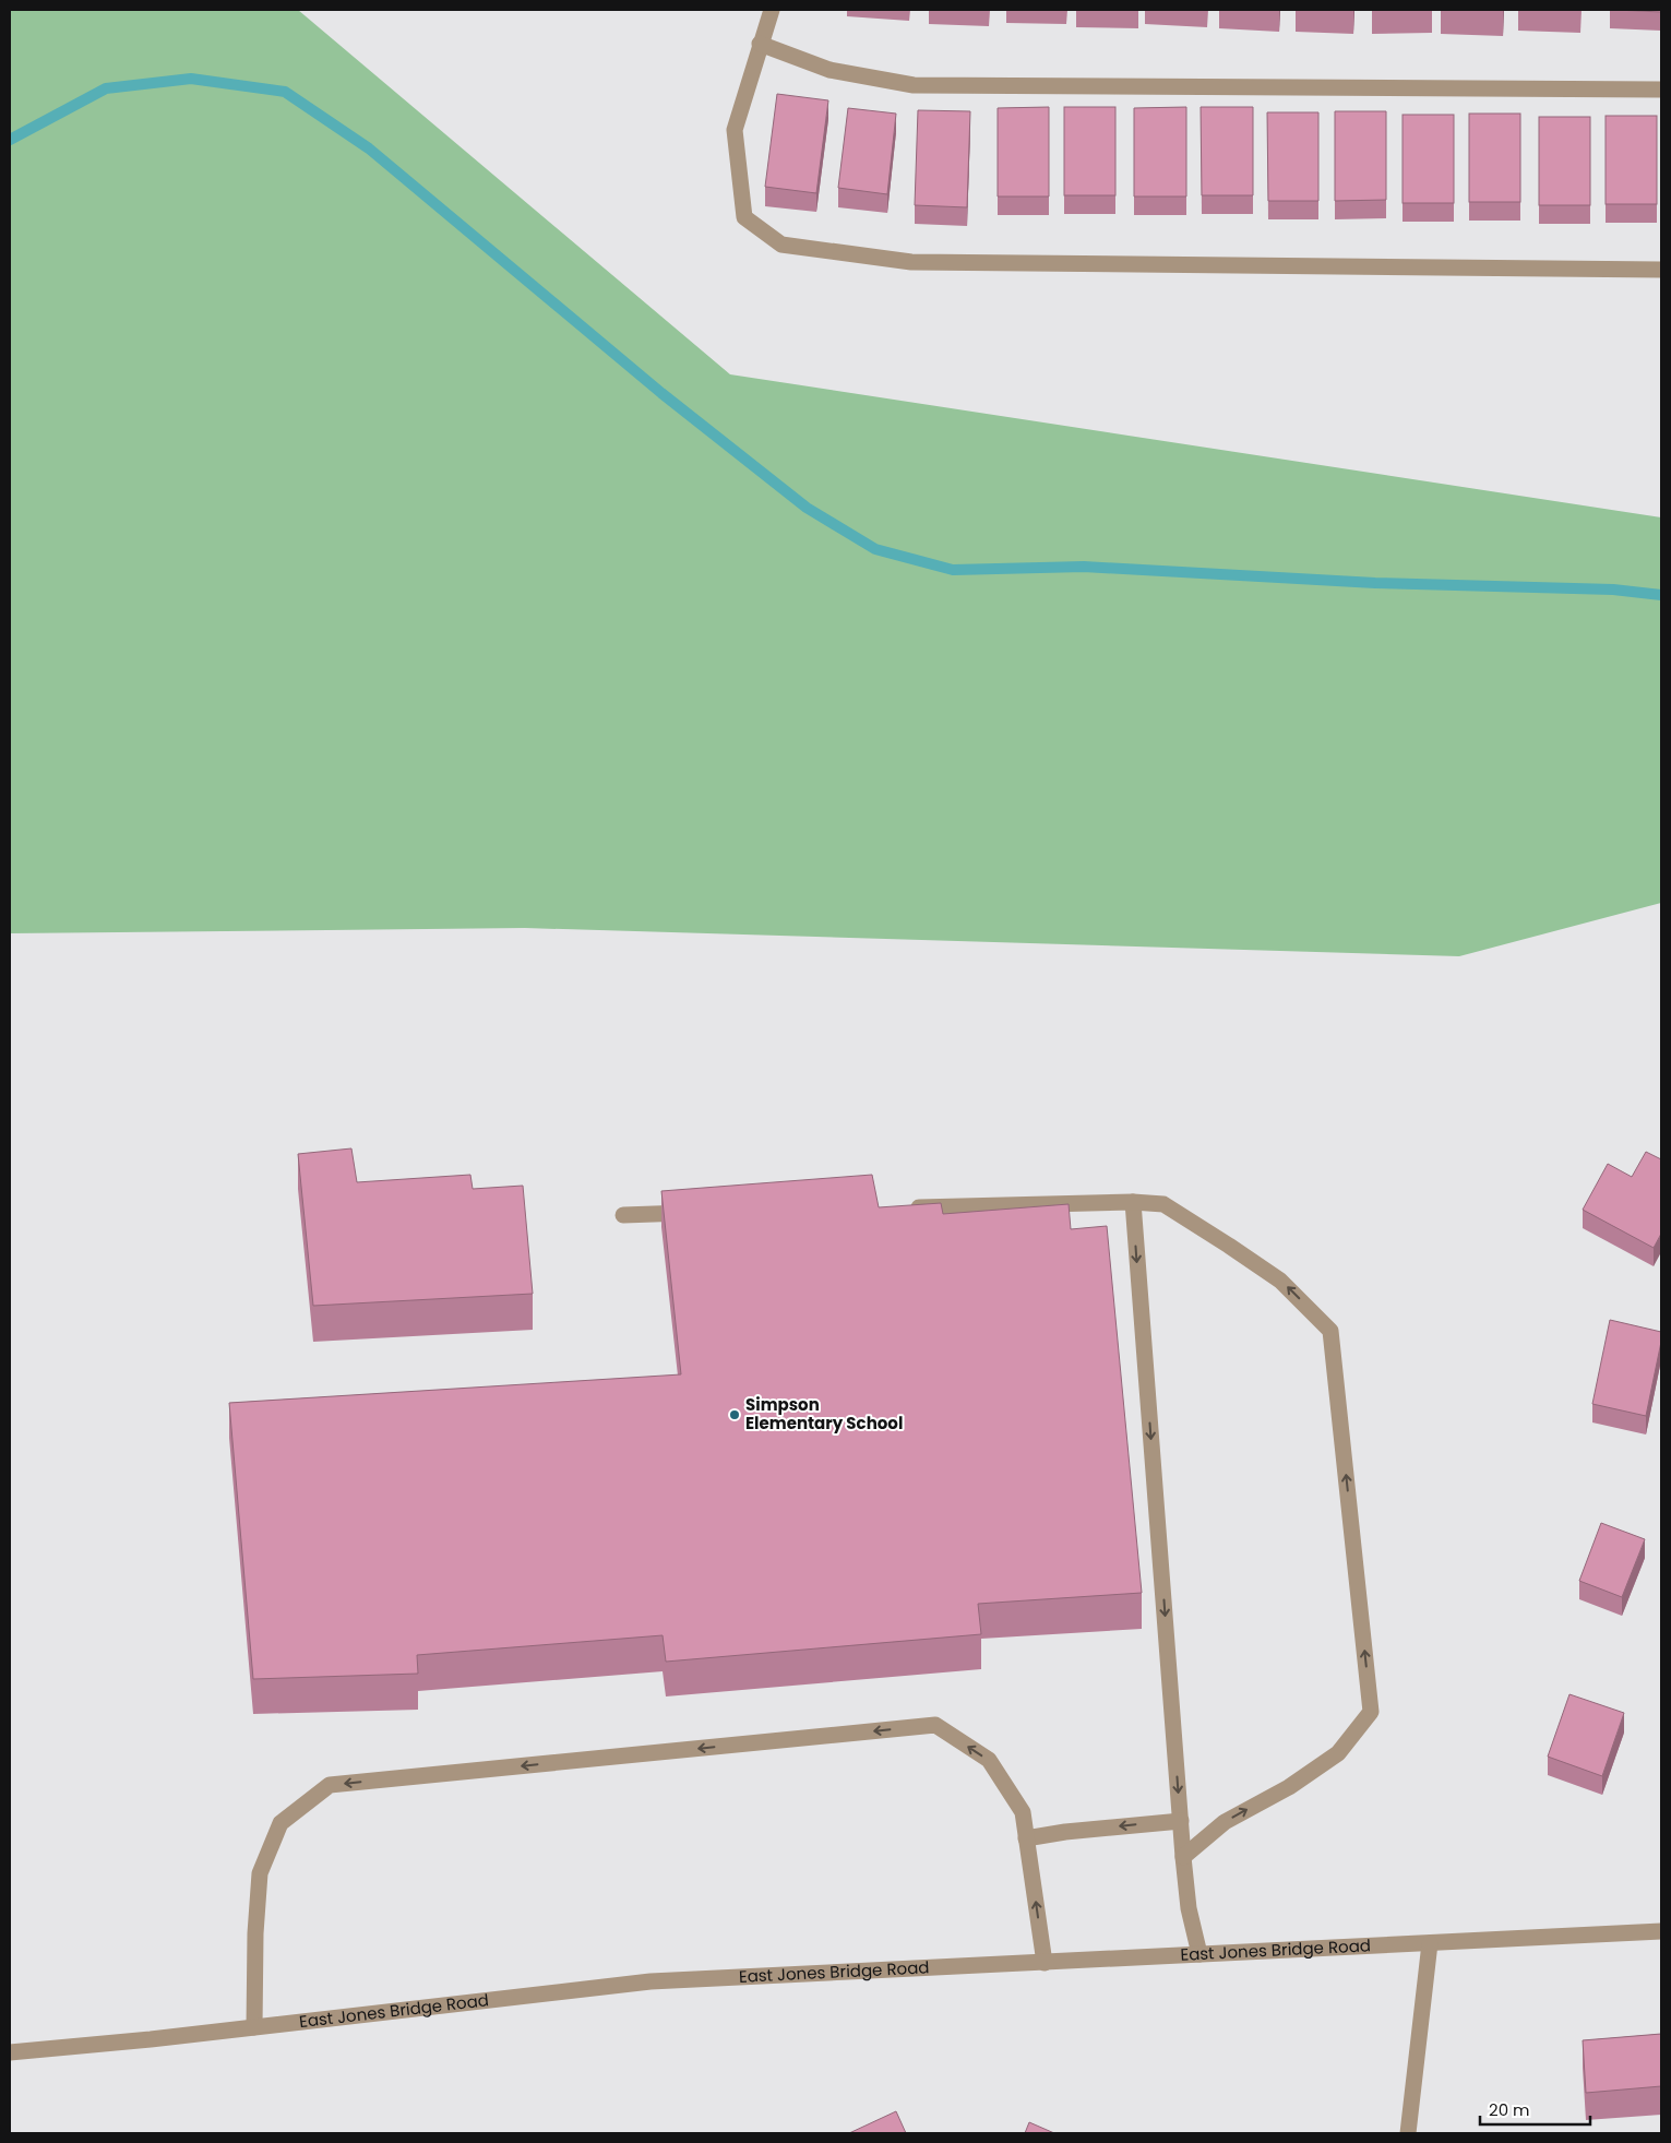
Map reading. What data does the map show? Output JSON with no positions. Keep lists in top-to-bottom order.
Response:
{
  "streets": {
    "street": ["East Jones Bridge Road"]
  },
  "places": ["Simpson Elementary School"],
  "scale_bar": "20 m"
}
